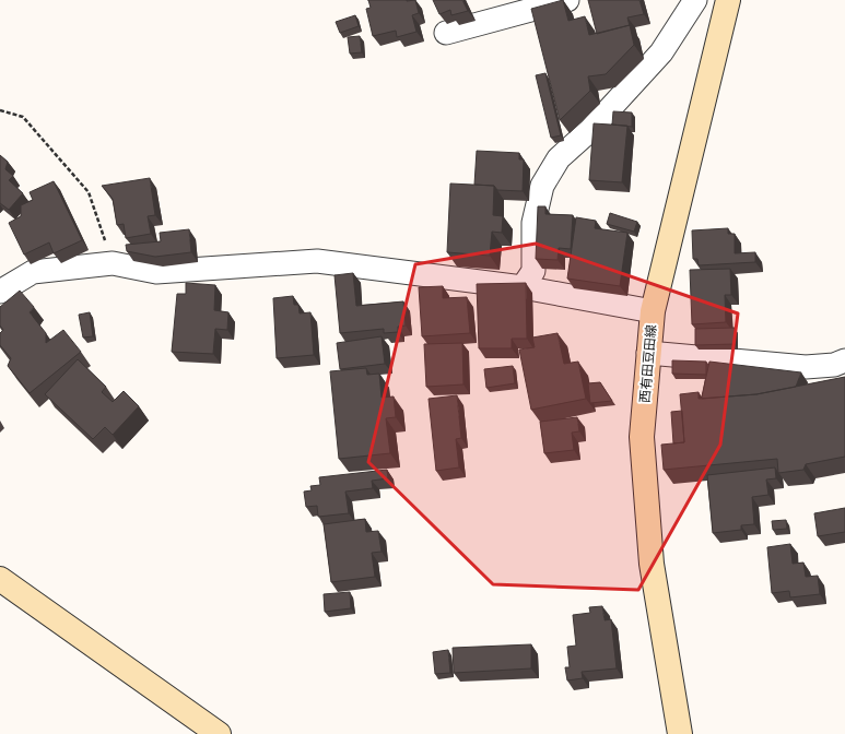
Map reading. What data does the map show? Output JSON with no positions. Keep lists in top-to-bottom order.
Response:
{
  "streets": {
    "main road": ["西有田豆田線"]
  }
}
